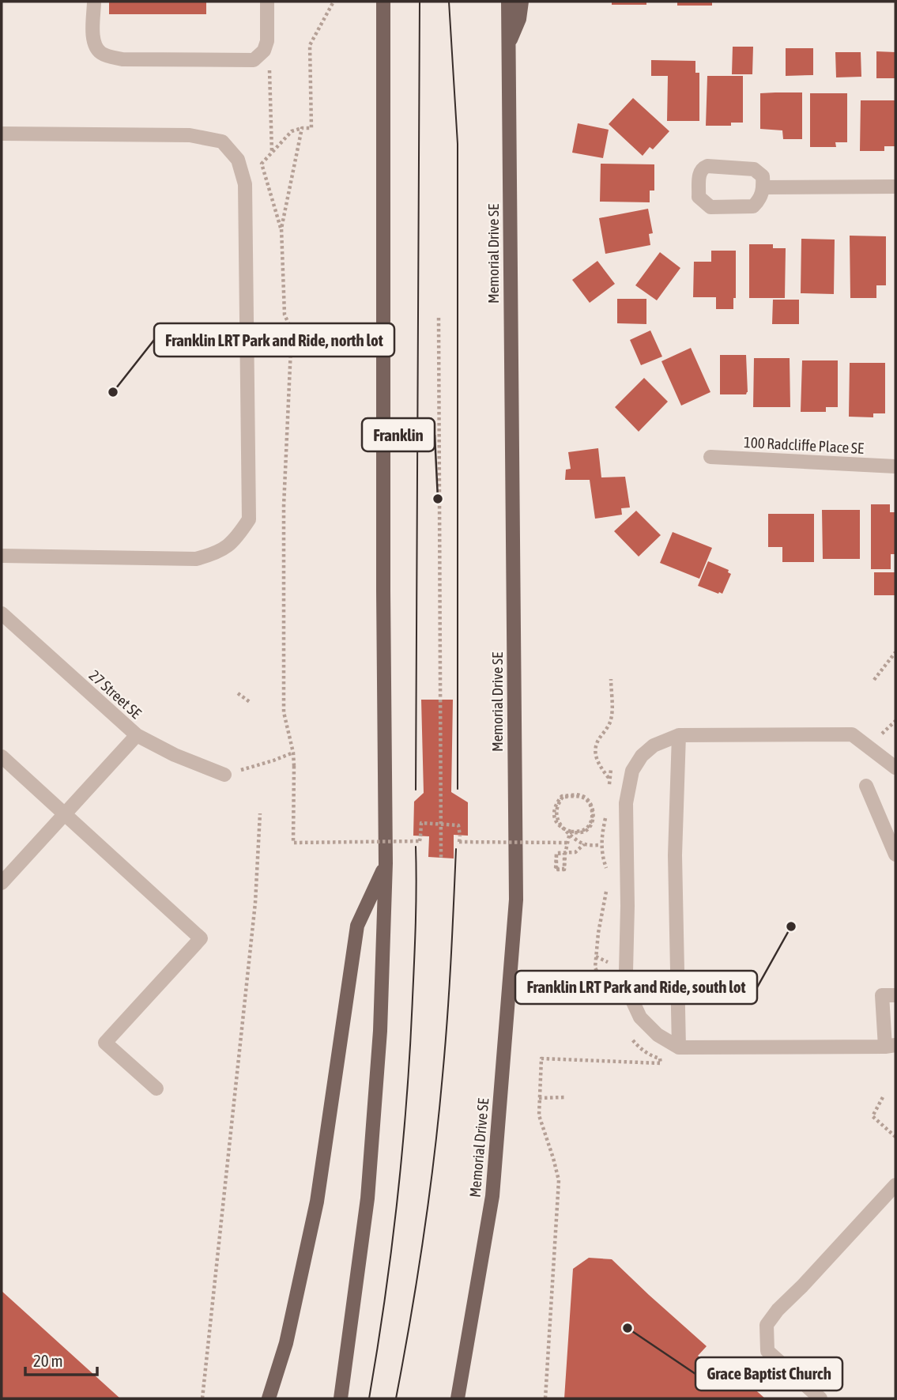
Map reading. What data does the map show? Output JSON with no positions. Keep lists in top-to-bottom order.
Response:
{
  "streets": {
    "main road": ["Memorial Drive SE"],
    "street": ["100 Radcliffe Place SE", "27 Street SE"]
  },
  "places": [
    "Franklin LRT Park and Ride, north lot",
    "Franklin",
    "Franklin LRT Park and Ride, south lot",
    "Grace Baptist Church"
  ],
  "scale_bar": "20 m"
}
